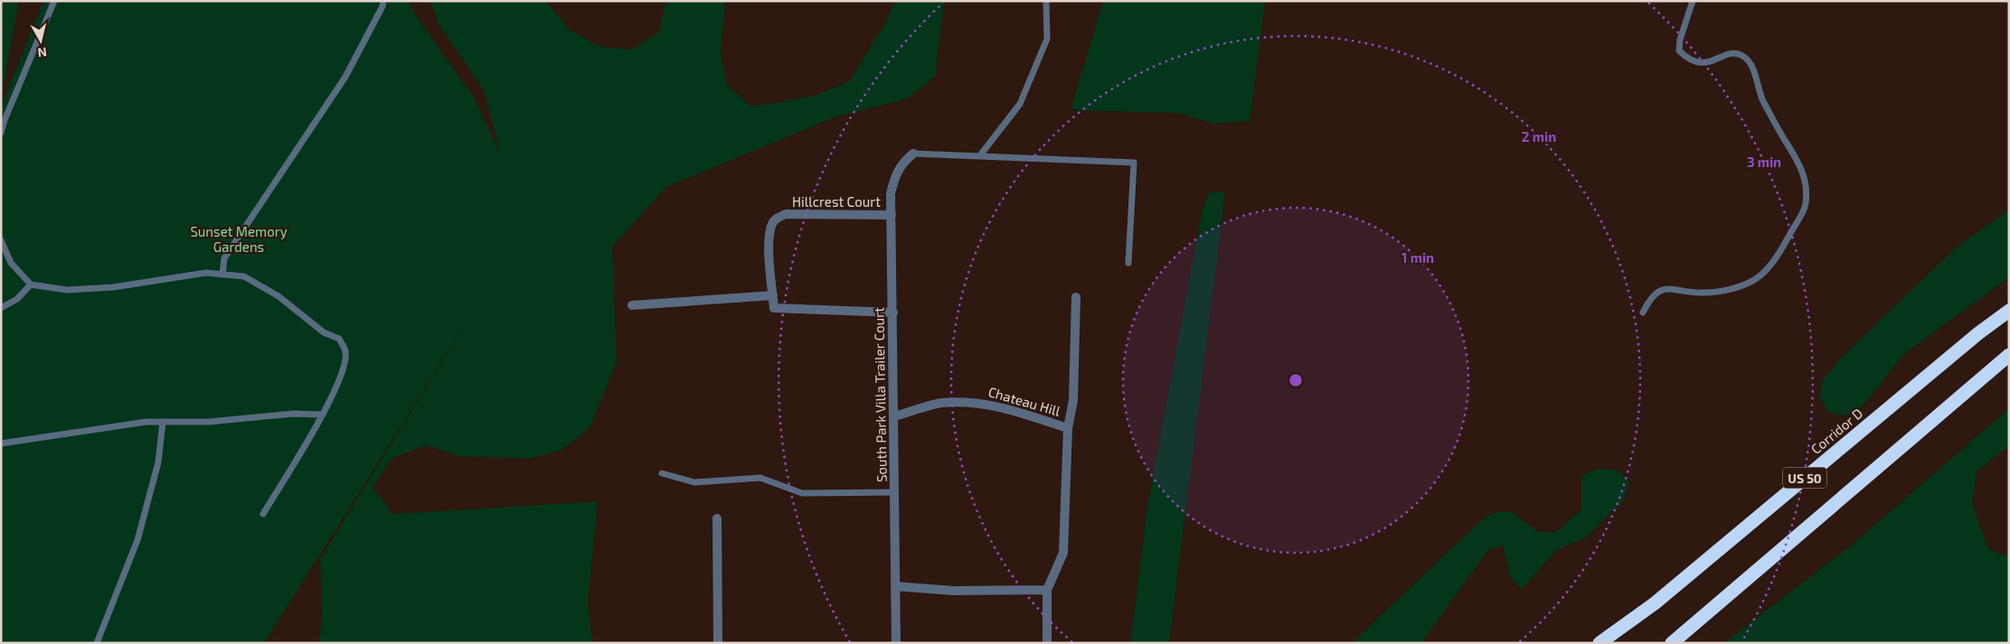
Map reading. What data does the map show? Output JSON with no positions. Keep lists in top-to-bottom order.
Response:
{
  "streets": {
    "highway": ["Corridor D", "US 50"],
    "street": ["Hillcrest Court", "South Park Villa Trailer Court", "Chateau Hill"]
  },
  "crossings": [
    ["Hillcrest Court", "South Park Villa Trailer Court"],
    ["South Park Villa Trailer Court", "Chateau Hill"]
  ],
  "parks": ["Sunset Memory Gardens"],
  "north": "bottom",
  "rings": ["2 min", "3 min", "1 min"]
}
